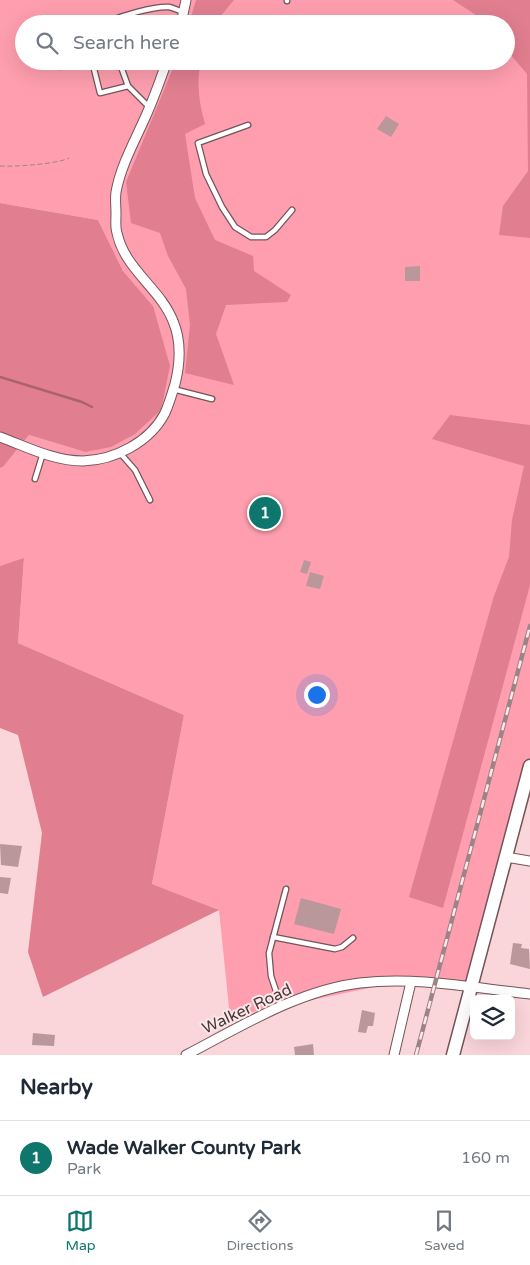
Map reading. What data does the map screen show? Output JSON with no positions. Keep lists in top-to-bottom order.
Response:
{
  "streets": {
    "street": ["Walker Road"]
  },
  "page": {
    "search": "Search here",
    "pins": "1",
    "heading": "Nearby",
    "list": [
      {
        "mark": "1",
        "name": "Wade Walker County Park",
        "note": "Park",
        "value": "160 m"
      }
    ],
    "nav": ["Map", "Directions", "Saved"]
  }
}
